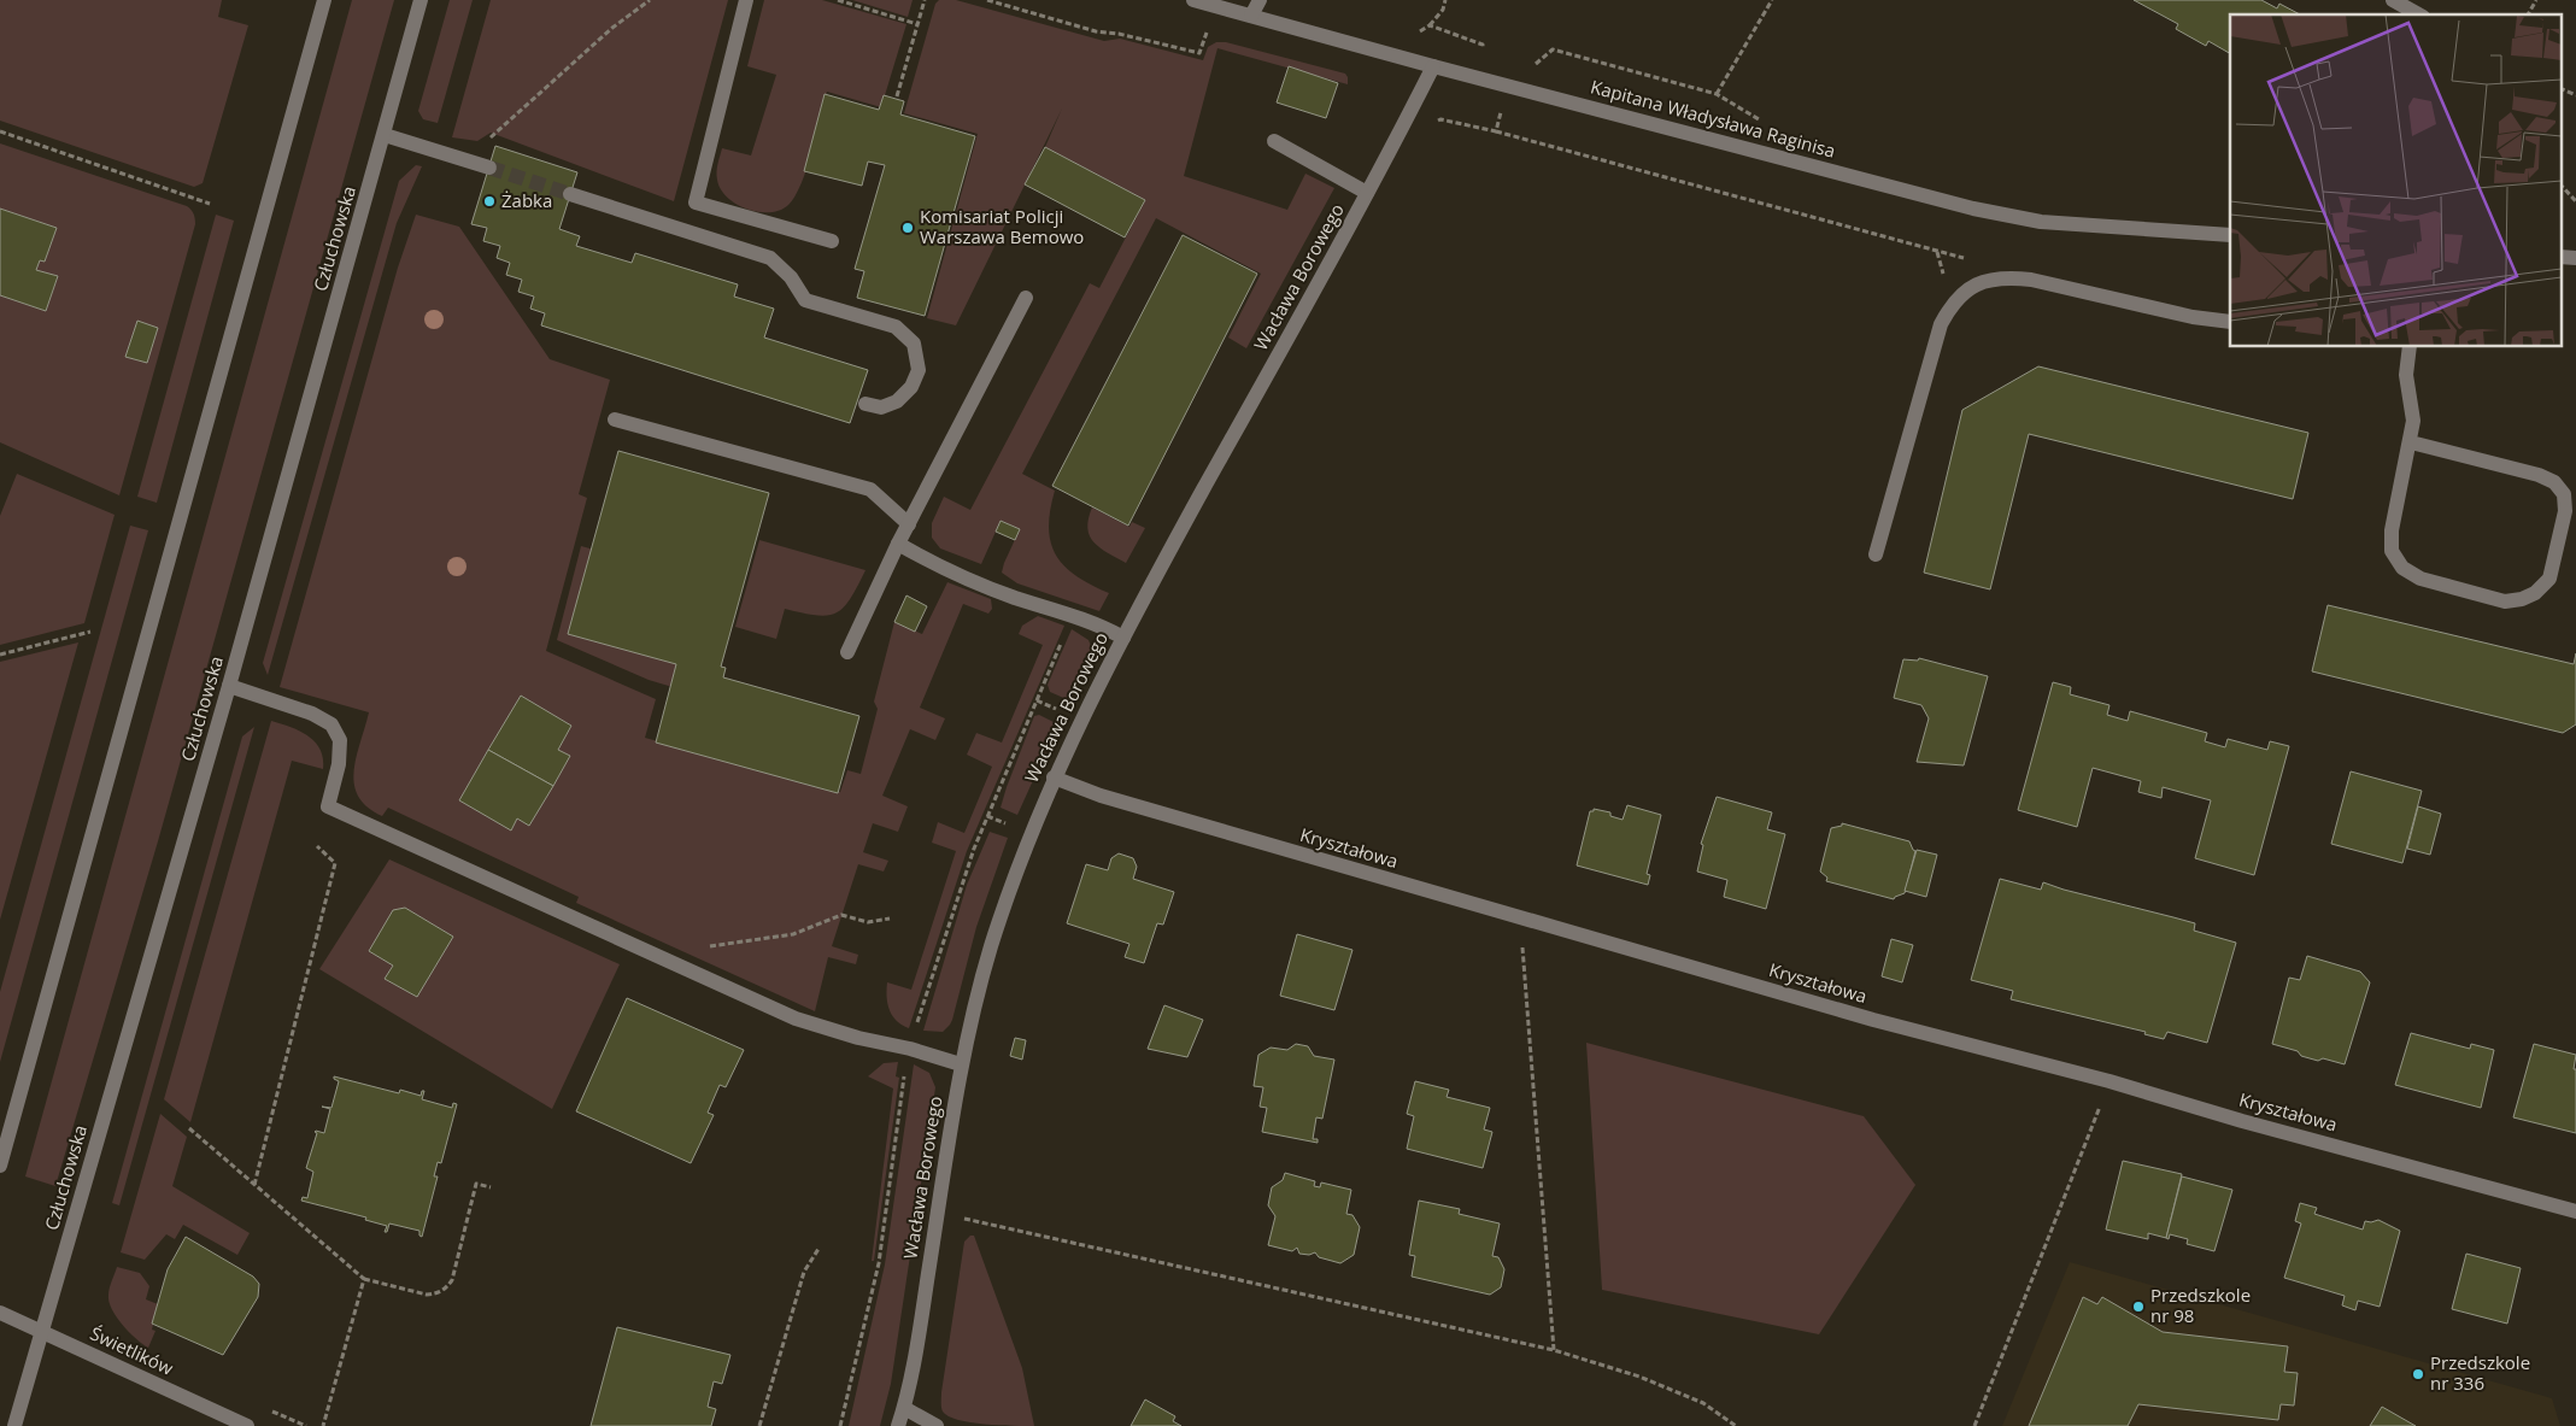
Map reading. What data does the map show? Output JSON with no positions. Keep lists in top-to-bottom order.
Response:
{
  "streets": {
    "street": [
      "Kapitana Władysława Raginisa",
      "Człuchowska",
      "Wacława Borowego",
      "Kryształowa",
      "Świetlików"
    ]
  },
  "crossings": [
    ["Kapitana Władysława Raginisa", "Wacława Borowego"],
    ["Człuchowska", "Świetlików"],
    ["Wacława Borowego", "Kryształowa"]
  ],
  "places": [
    "Żabka",
    "Komisariat Policji Warszawa Bemowo",
    "Przedszkole nr 98",
    "Przedszkole nr 336"
  ]
}
